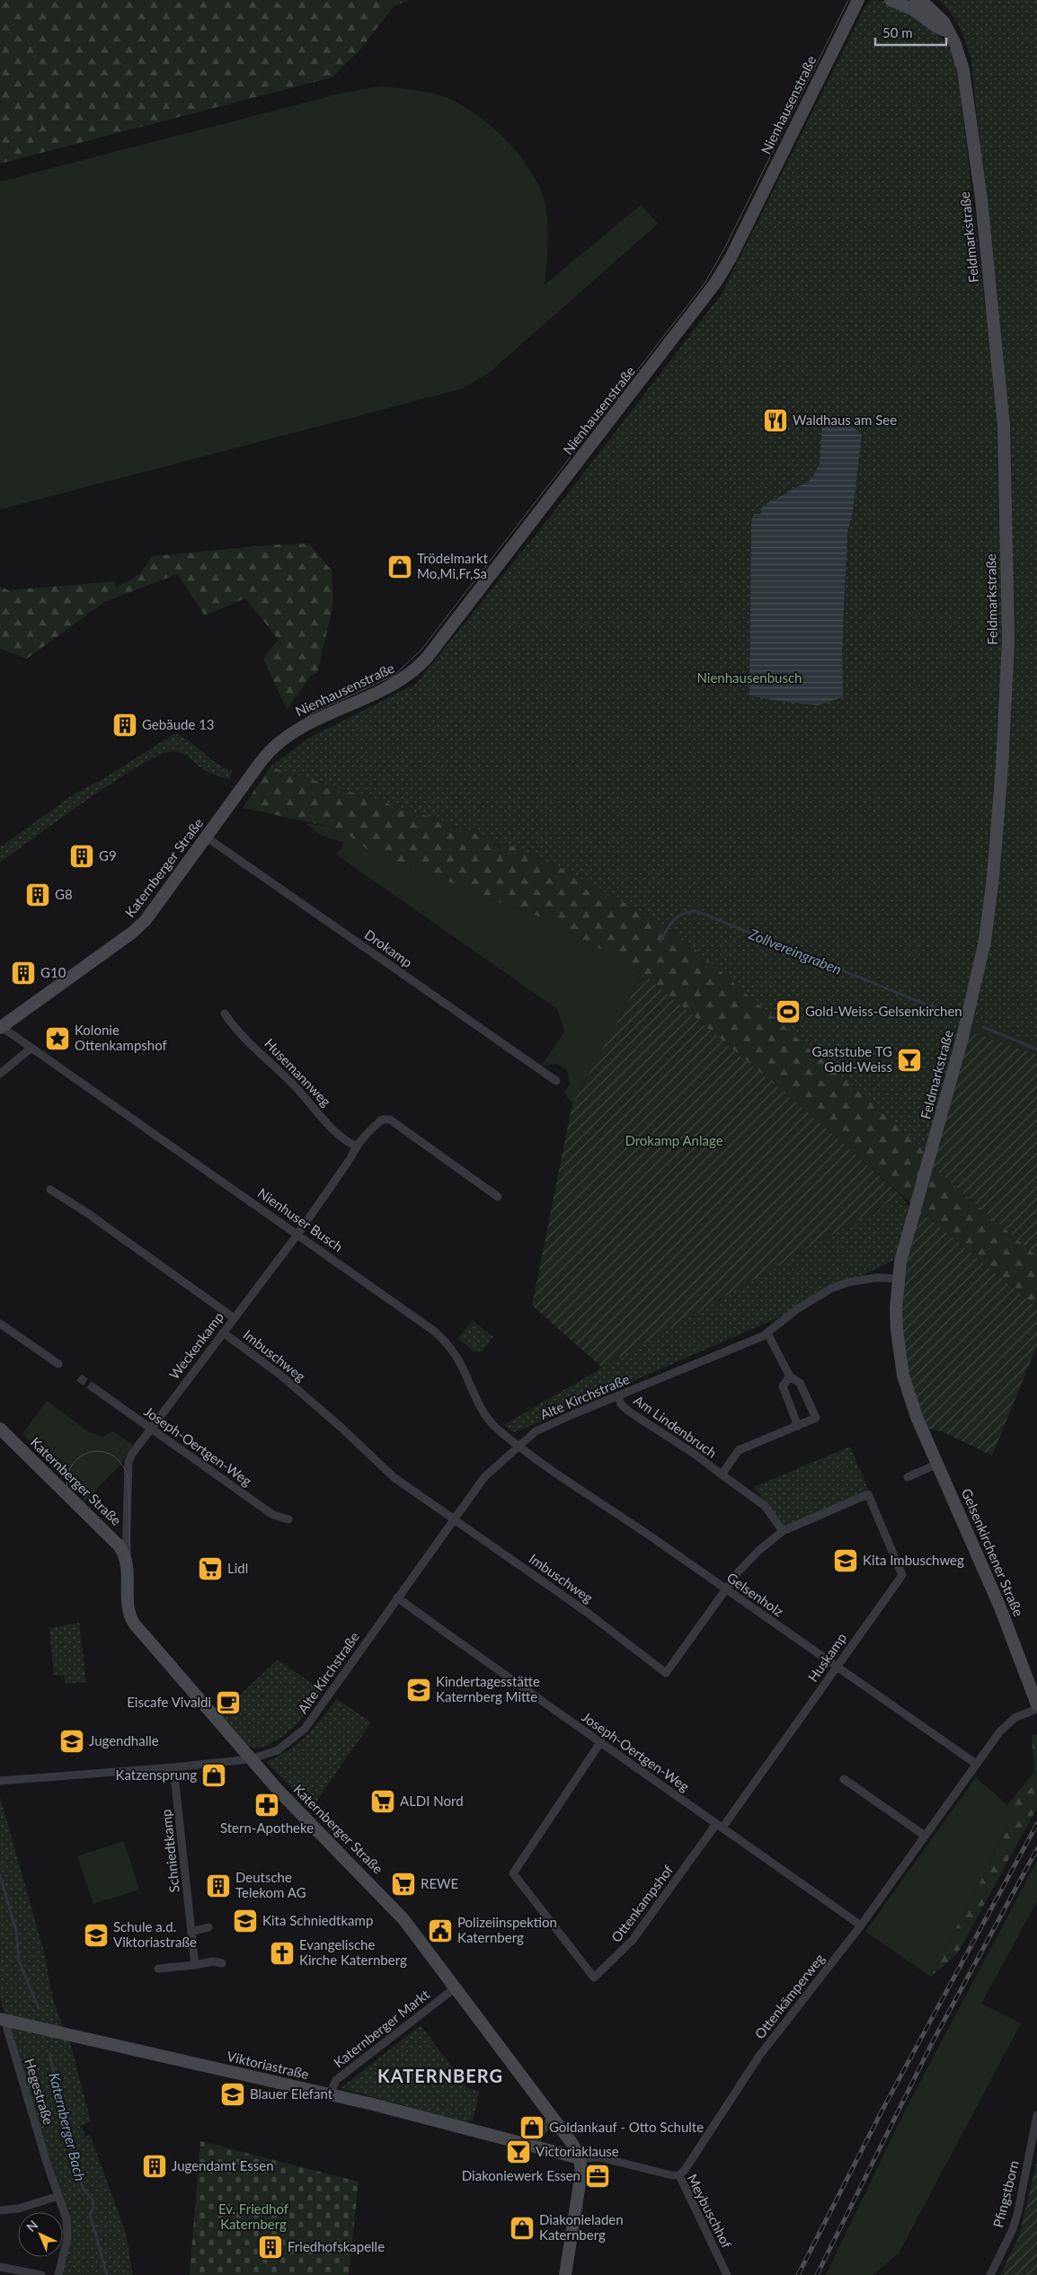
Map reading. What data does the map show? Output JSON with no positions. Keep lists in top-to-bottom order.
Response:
{
  "streets": {
    "main road": [
      "Nienhausenstraße",
      "Feldmarkstraße",
      "Katernberger Straße",
      "Gelsenkirchener Straße",
      "Viktoriastraße"
    ],
    "street": [
      "Drokamp",
      "Husemannweg",
      "Nienhuser Busch",
      "Weckenkamp",
      "Imbuschweg",
      "Alte Kirchstraße",
      "Am Lindenbruch",
      "Joseph-Oertgen-Weg",
      "Gelsenholz",
      "Huskamp",
      "Schniedtkamp",
      "Ottenkampshof",
      "Ottenkämperweg",
      "Katernberger Markt",
      "Hegestraße",
      "Pfingstborn",
      "Meybuschhof"
    ]
  },
  "crossings": [
    ["Nienhausenstraße", "Katernberger Straße"],
    ["Feldmarkstraße", "Gelsenkirchener Straße"],
    ["Katernberger Straße", "Drokamp"],
    ["Katernberger Straße", "Nienhuser Busch"],
    ["Katernberger Straße", "Weckenkamp"],
    ["Katernberger Straße", "Alte Kirchstraße"],
    ["Katernberger Straße", "Katernberger Markt"],
    ["Katernberger Straße", "Viktoriastraße"],
    ["Katernberger Straße", "Meybuschhof"],
    ["Nienhuser Busch", "Weckenkamp"],
    ["Nienhuser Busch", "Alte Kirchstraße"],
    ["Nienhuser Busch", "Gelsenholz"],
    ["Weckenkamp", "Imbuschweg"],
    ["Weckenkamp", "Joseph-Oertgen-Weg"],
    ["Imbuschweg", "Alte Kirchstraße"],
    ["Imbuschweg", "Am Lindenbruch"],
    ["Imbuschweg", "Gelsenholz"],
    ["Imbuschweg", "Huskamp"],
    ["Alte Kirchstraße", "Am Lindenbruch"],
    ["Alte Kirchstraße", "Joseph-Oertgen-Weg"],
    ["Alte Kirchstraße", "Gelsenkirchener Straße"],
    ["Alte Kirchstraße", "Gelsenholz"],
    ["Alte Kirchstraße", "Schniedtkamp"],
    ["Joseph-Oertgen-Weg", "Huskamp"],
    ["Joseph-Oertgen-Weg", "Ottenkampshof"],
    ["Joseph-Oertgen-Weg", "Ottenkämperweg"],
    ["Gelsenholz", "Huskamp"],
    ["Gelsenholz", "Ottenkämperweg"],
    ["Huskamp", "Ottenkampshof"],
    ["Ottenkämperweg", "Meybuschhof"],
    ["Katernberger Markt", "Viktoriastraße"],
    ["Viktoriastraße", "Hegestraße"],
    ["Viktoriastraße", "Meybuschhof"]
  ],
  "districts": ["KATERNBERG"],
  "water": ["Zollvereingraben", "Katernberger Bach"],
  "parks": ["Nienhausenbusch", "Drokamp Anlage", "Ev. Friedhof Katernberg"],
  "places": {
    "restaurant": ["Waldhaus am See"],
    "shop": [
      "Trödelmarkt Mo,Mi,Fr,Sa",
      "Katzensprung",
      "Goldankauf - Otto Schulte",
      "Diakonieladen Katernberg"
    ],
    "building": [
      "Gebäude 13",
      "G9",
      "G8",
      "G10",
      "Deutsche Telekom AG",
      "Jugendamt Essen",
      "Friedhofskapelle"
    ],
    "sports": ["Gold-Weiss-Gelsenkirchen"],
    "place": ["Kolonie Ottenkampshof"],
    "bar": ["Gaststube TG Gold-Weiss", "Victoriaklause"],
    "school or university": [
      "Kita Imbuschweg",
      "Kindertagesstätte Katernberg Mitte",
      "Jugendhalle",
      "Kita Schniedtkamp",
      "Schule a.d. Viktoriastraße",
      "Blauer Elefant"
    ],
    "supermarket": ["Lidl", "ALDI Nord", "REWE"],
    "cafe": ["Eiscafe Vivaldi"],
    "pharmacy": ["Stern-Apotheke"],
    "public building": ["Polizeiinspektion Katernberg"],
    "church": ["Evangelische Kirche Katernberg"],
    "office": ["Diakoniewerk Essen"]
  },
  "scale_bar": "50 m",
  "north": "top left"
}
